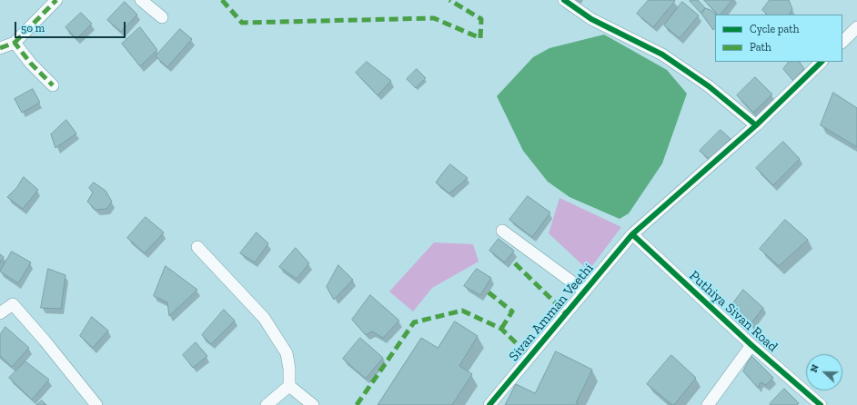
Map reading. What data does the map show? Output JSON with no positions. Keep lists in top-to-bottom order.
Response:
{
  "streets": {
    "street": ["Puthiya Sivan Road", "Sivan Amman Veethi"]
  },
  "crossings": [
    ["Puthiya Sivan Road", "Sivan Amman Veethi"]
  ],
  "legend": ["Cycle path", "Path"],
  "scale_bar": "50 m",
  "north": "left"
}
